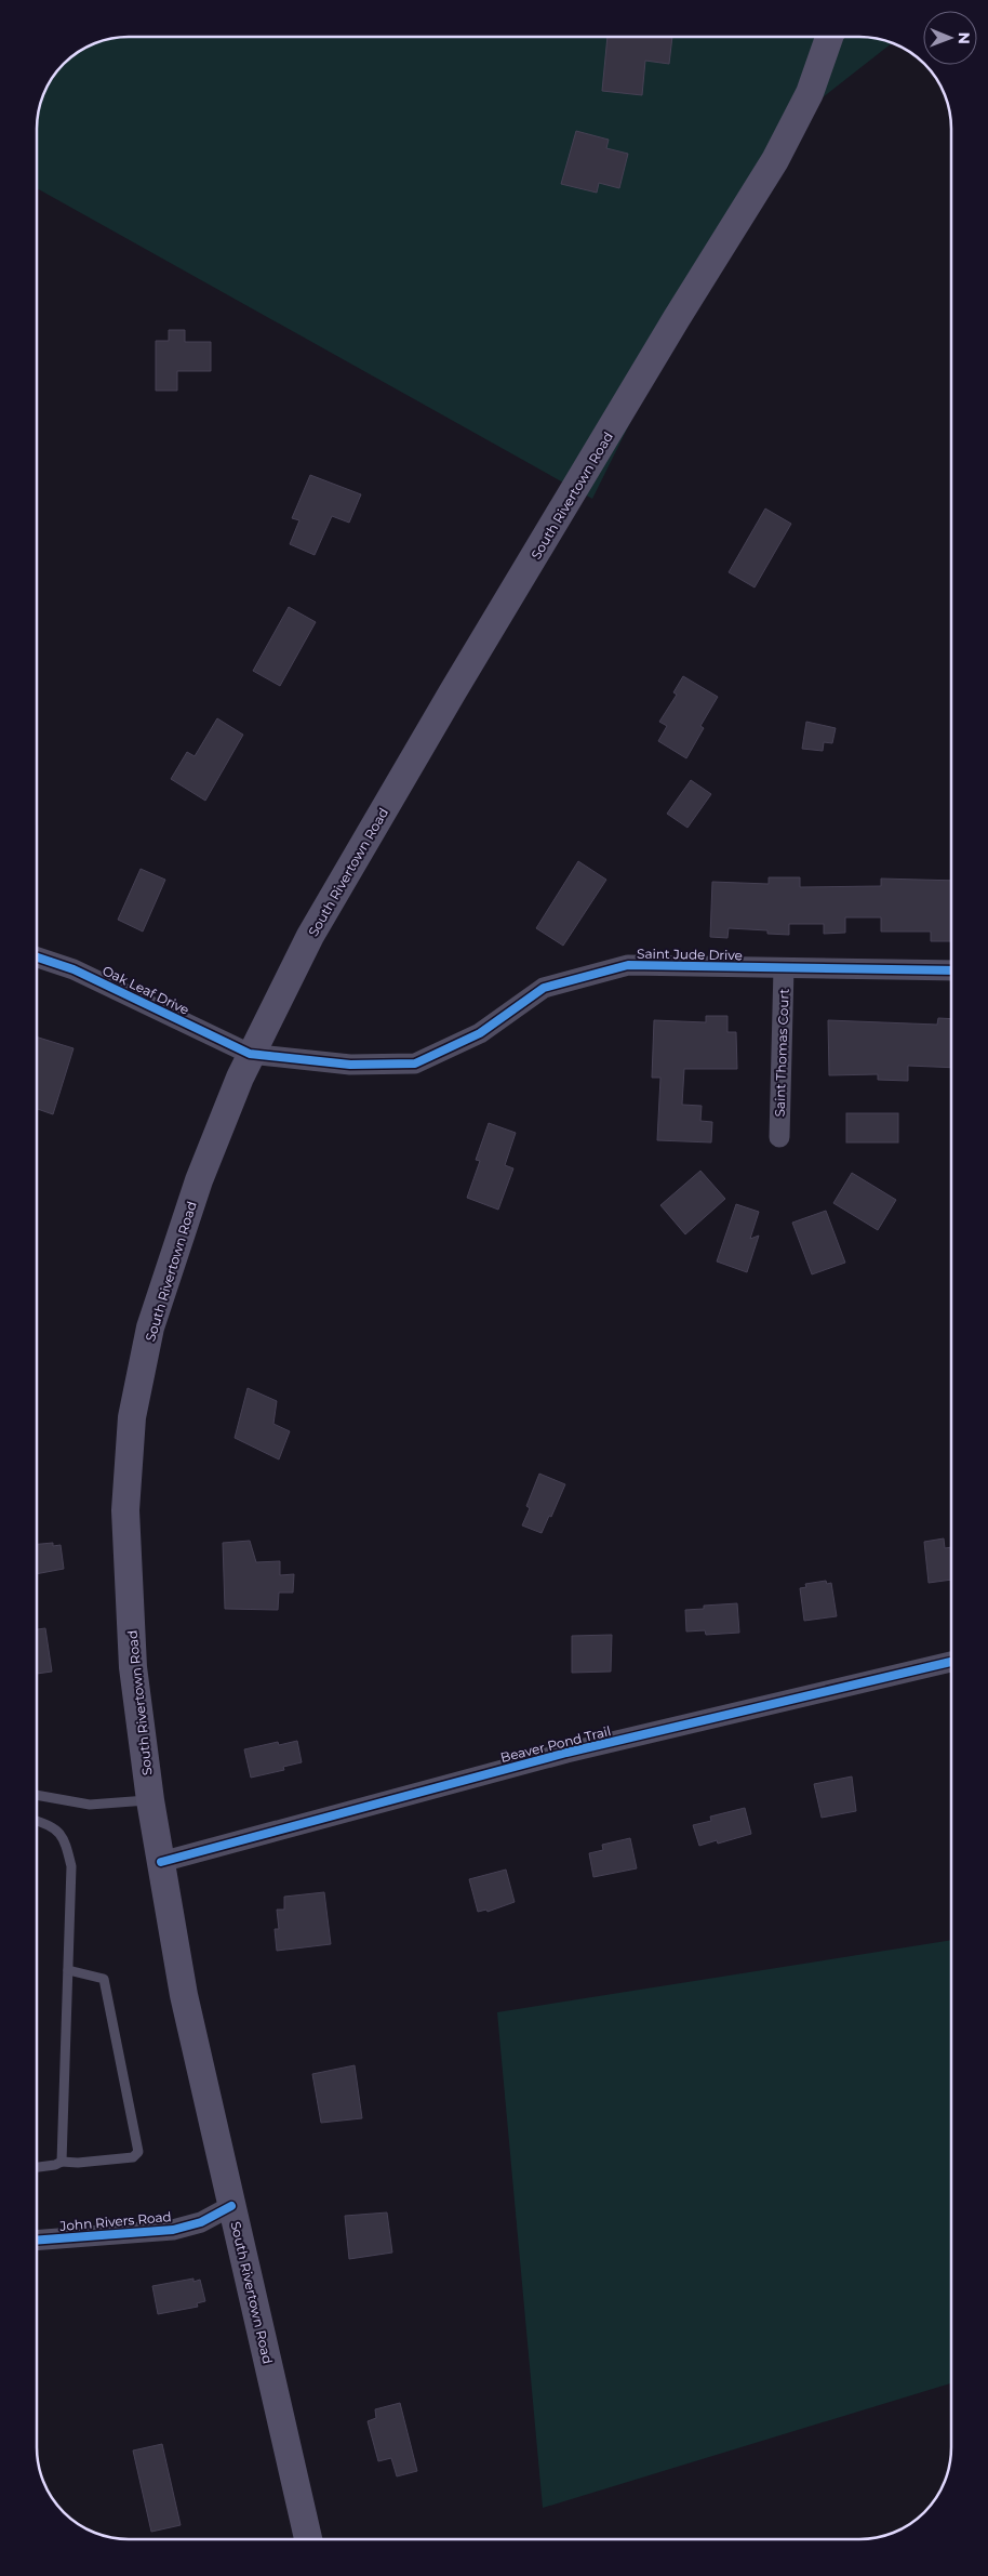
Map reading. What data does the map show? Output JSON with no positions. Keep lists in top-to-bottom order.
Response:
{
  "streets": {
    "main road": ["South Rivertown Road"],
    "street": [
      "Saint Jude Drive",
      "Oak Leaf Drive",
      "Saint Thomas Court",
      "Beaver Pond Trail",
      "John Rivers Road"
    ]
  },
  "crossings": [
    ["South Rivertown Road", "Saint Jude Drive"],
    ["South Rivertown Road", "Oak Leaf Drive"],
    ["South Rivertown Road", "Beaver Pond Trail"],
    ["South Rivertown Road", "John Rivers Road"],
    ["Saint Jude Drive", "Oak Leaf Drive"],
    ["Saint Jude Drive", "Saint Thomas Court"]
  ],
  "north": "right"
}
